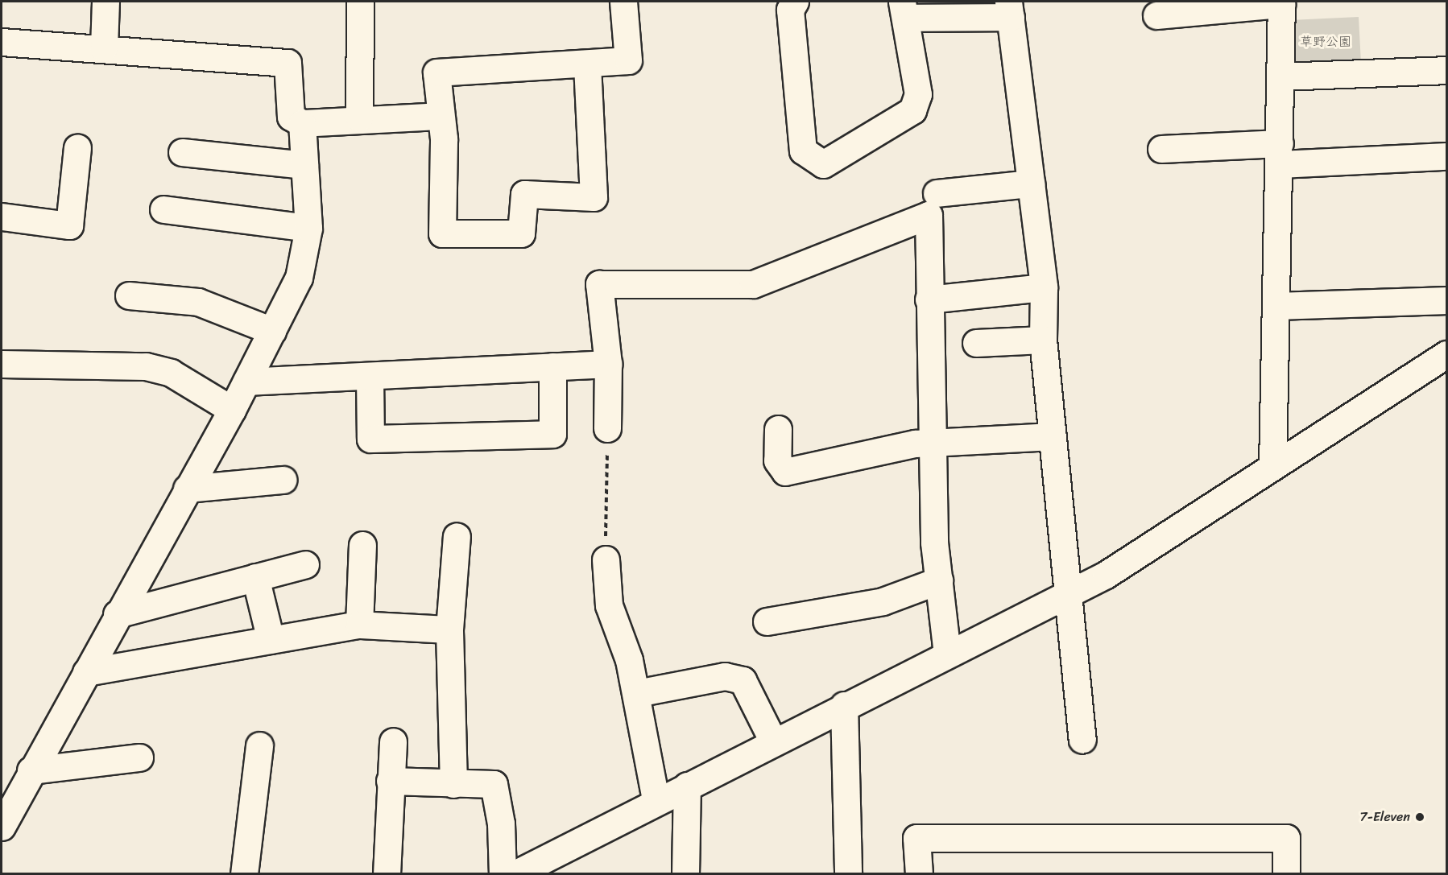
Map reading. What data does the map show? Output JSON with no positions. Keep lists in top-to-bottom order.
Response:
{
  "parks": ["草野公園"],
  "places": ["7-Eleven"]
}
